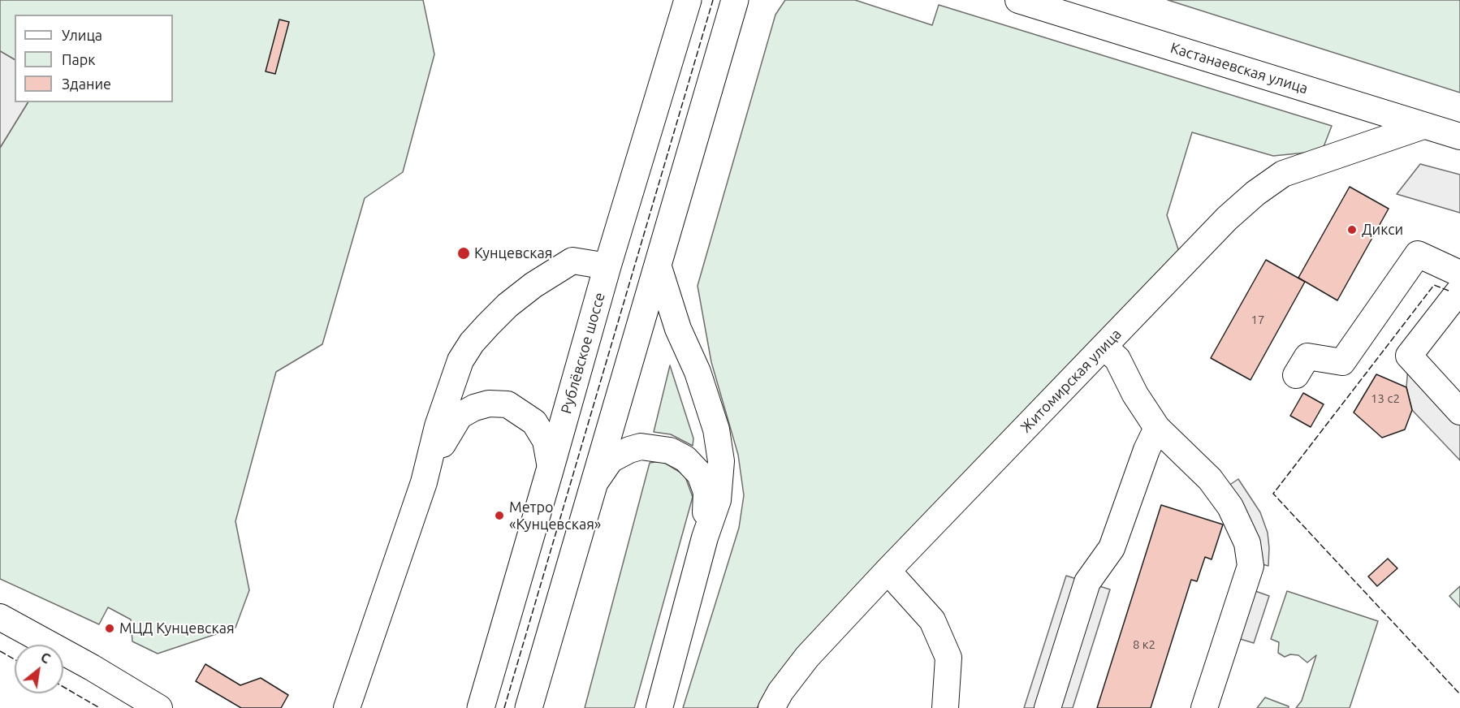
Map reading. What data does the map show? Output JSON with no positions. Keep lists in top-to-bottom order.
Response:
{
  "streets": {
    "main road": ["Рублёвское шоссе"],
    "street": ["Кастанаевская улица", "Житомирская улица"]
  },
  "crossings": [
    ["Кастанаевская улица", "Житомирская улица"]
  ],
  "places": [
    "Дикси",
    "Кунцевская",
    "Метро «Кунцевская»",
    "МЦД Кунцевская"
  ],
  "house_numbers": ["17", "13 с2", "8 к2"],
  "legend": ["Улица", "Парк", "Здание"],
  "north": "top right"
}
